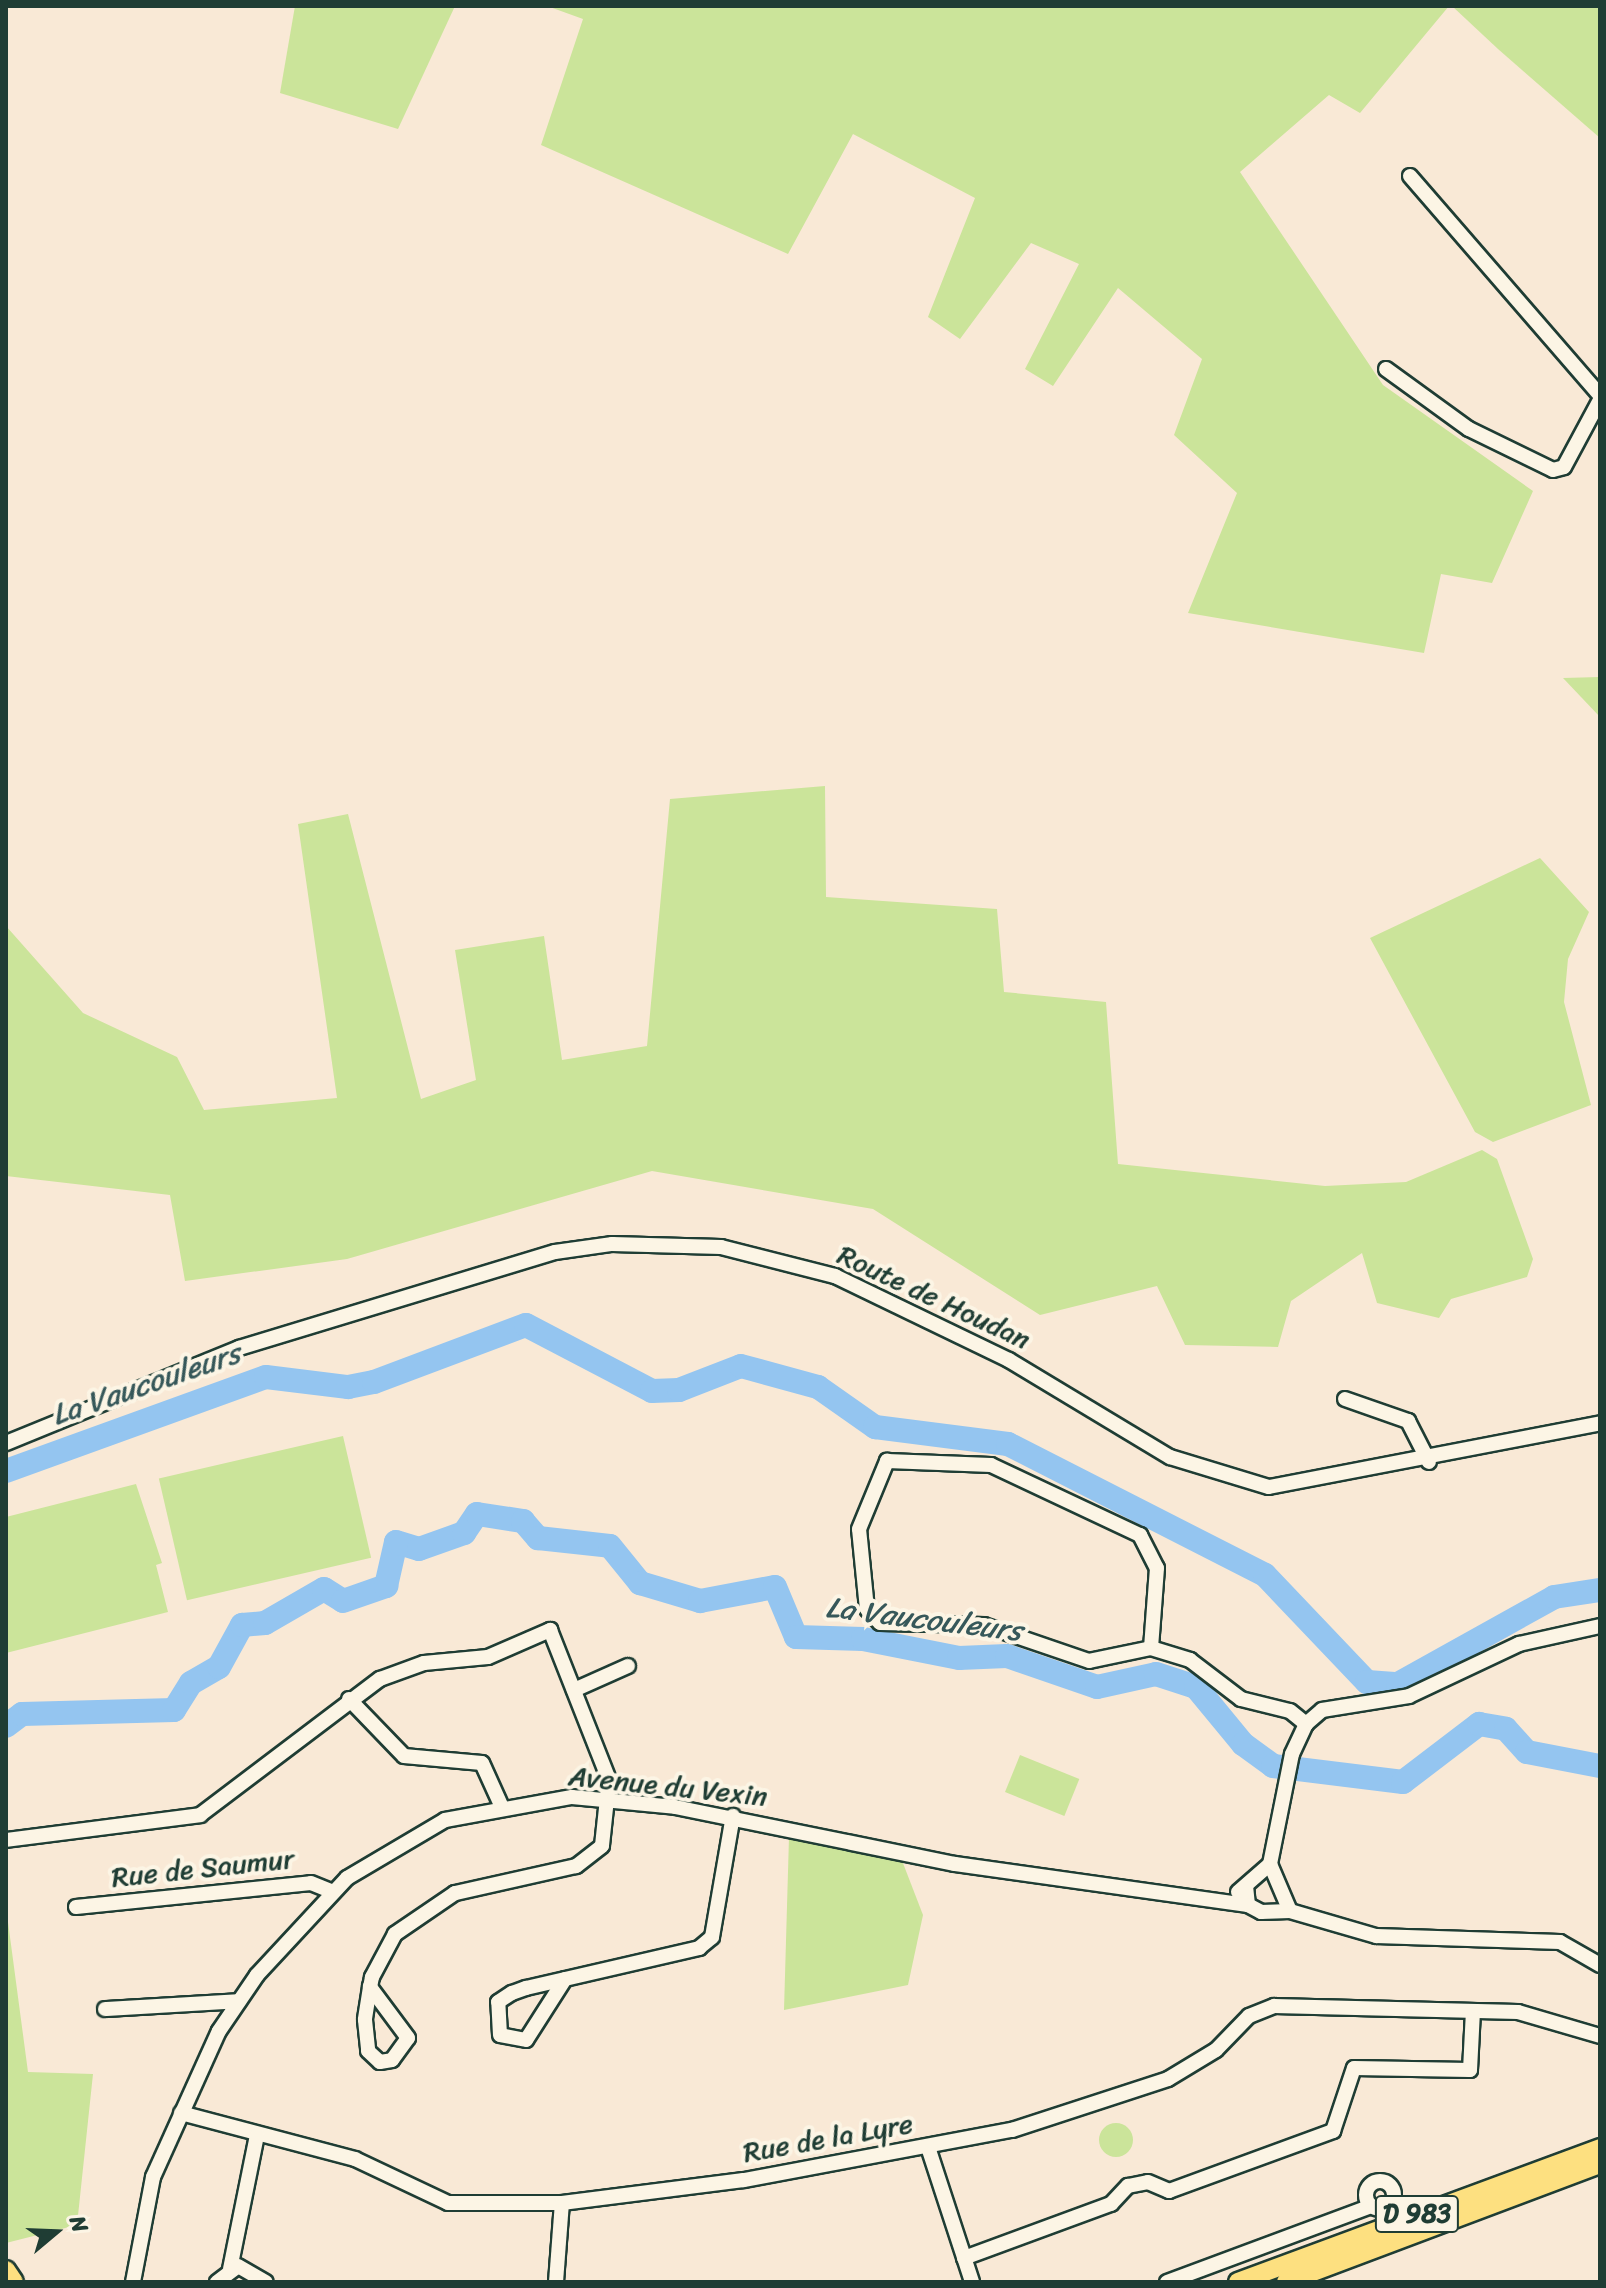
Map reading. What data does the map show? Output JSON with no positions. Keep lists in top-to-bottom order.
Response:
{
  "streets": {
    "main road": ["D 983"],
    "street": [
      "Route de Houdan",
      "Avenue du Vexin",
      "Rue de Saumur",
      "Rue de la Lyre"
    ]
  },
  "crossings": [
    ["Avenue du Vexin", "Rue de Saumur"],
    ["Avenue du Vexin", "Rue de la Lyre"]
  ],
  "water": ["La Vaucouleurs"],
  "north": "right"
}
